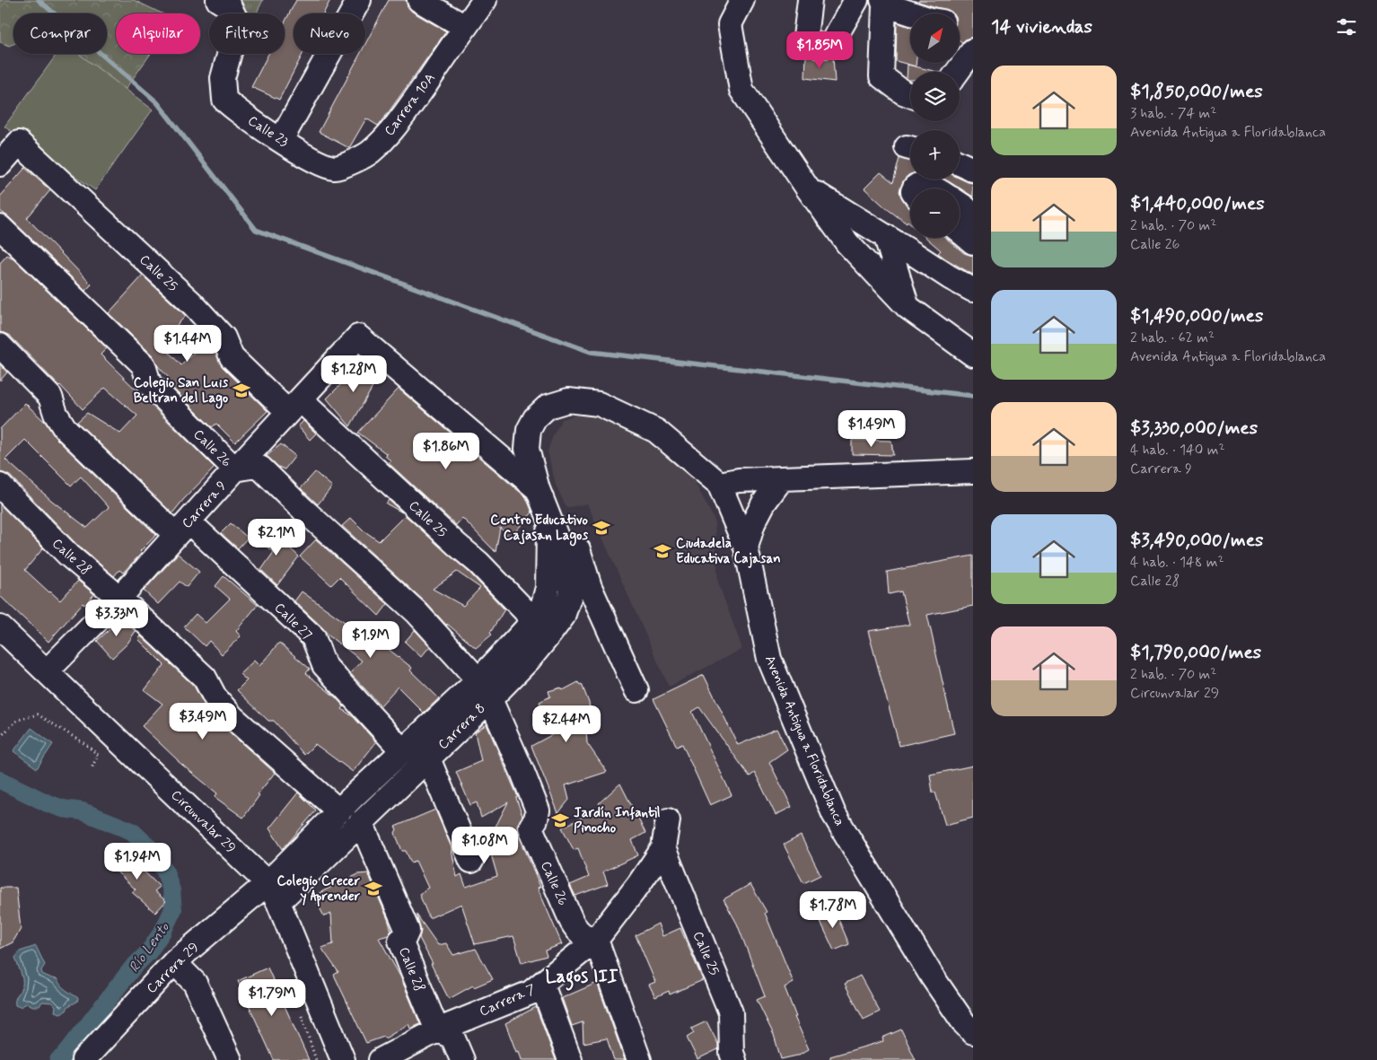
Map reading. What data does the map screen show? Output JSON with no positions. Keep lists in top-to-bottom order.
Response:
{
  "streets": {
    "street": [
      "Carrera 10A",
      "Calle 23",
      "Calle 25",
      "Calle 26",
      "Carrera 9",
      "Calle 28",
      "Calle 27",
      "Carrera 8",
      "Avenida Antigua a Floridablanca",
      "Circunvalar 29",
      "Carrera 29",
      "Carrera 7"
    ]
  },
  "crossings": [
    ["Carrera 10A", "Calle 23"],
    ["Calle 25", "Carrera 9"],
    ["Calle 25", "Carrera 8"],
    ["Calle 25", "Carrera 7"],
    ["Calle 26", "Carrera 9"],
    ["Calle 26", "Carrera 8"],
    ["Calle 26", "Carrera 7"],
    ["Carrera 9", "Calle 28"],
    ["Carrera 9", "Calle 27"],
    ["Carrera 9", "Carrera 8"],
    ["Carrera 9", "Circunvalar 29"],
    ["Calle 28", "Carrera 8"],
    ["Calle 28", "Carrera 7"],
    ["Calle 27", "Carrera 8"],
    ["Carrera 8", "Avenida Antigua a Floridablanca"],
    ["Carrera 8", "Circunvalar 29"],
    ["Carrera 8", "Carrera 29"],
    ["Circunvalar 29", "Carrera 29"]
  ],
  "districts": ["Lagos III"],
  "water": ["Río Lento"],
  "places": {
    "school or university": [
      "Colegio San Luis Beltran del Lago",
      "Centro Educativo Cajasan Lagos",
      "Ciudadela Educativa Cajasan",
      "Jardín Infantil Pinocho",
      "Colegio Crecer y Aprender"
    ]
  },
  "north": "top right",
  "page": {
    "heading": "14 viviendas",
    "map_buttons": ["+", "−"],
    "chip": [
      "Comprar",
      "Alquilar",
      "Filtros",
      "Nuevo"
    ],
    "price": [
      "$1.85M",
      "$1.44M",
      "$1.28M",
      "$1.49M",
      "$1.86M",
      "$2.1M",
      "$3.33M",
      "$1.9M",
      "$3.49M",
      "$2.44M",
      "$1.08M",
      "$1.94M",
      "$1.78M",
      "$1.79M"
    ],
    "list": [
      {
        "name": "$1,850,000/mes",
        "note": "3 hab. · 74 m² · Avenida Antigua a Floridablanca"
      },
      {
        "name": "$1,440,000/mes",
        "note": "2 hab. · 70 m² · Calle 26"
      },
      {
        "name": "$1,490,000/mes",
        "note": "2 hab. · 62 m² · Avenida Antigua a Floridablanca"
      },
      {
        "name": "$3,330,000/mes",
        "note": "4 hab. · 140 m² · Carrera 9"
      },
      {
        "name": "$3,490,000/mes",
        "note": "4 hab. · 148 m² · Calle 28"
      },
      {
        "name": "$1,790,000/mes",
        "note": "2 hab. · 70 m² · Circunvalar 29"
      }
    ]
  }
}
